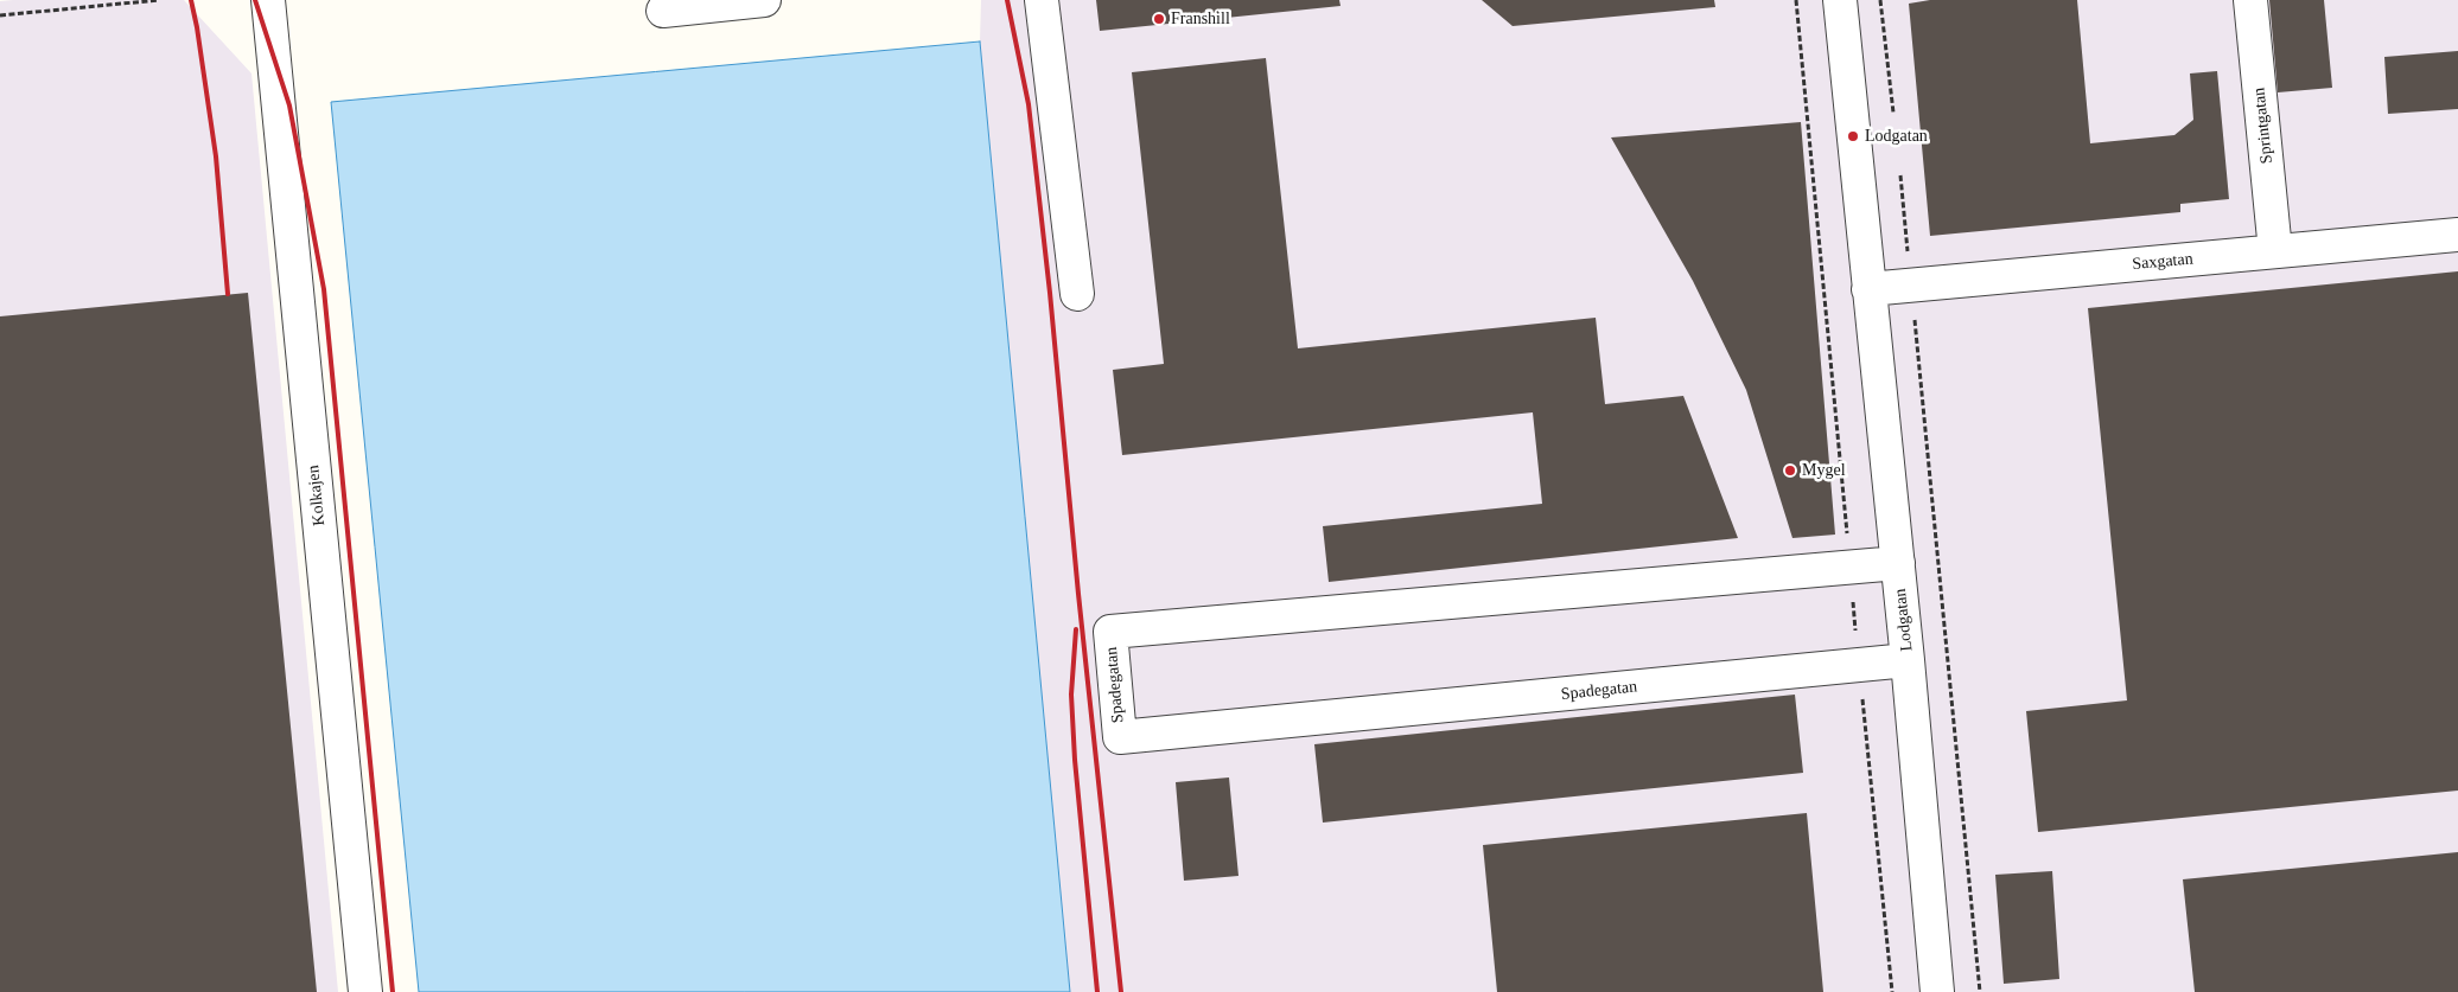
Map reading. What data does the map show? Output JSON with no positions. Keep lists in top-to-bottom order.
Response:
{
  "streets": {
    "street": [
      "Sprintgatan",
      "Saxgatan",
      "Kolkajen",
      "Lodgatan",
      "Spadegatan"
    ]
  },
  "crossings": [
    ["Sprintgatan", "Saxgatan"],
    ["Saxgatan", "Lodgatan"],
    ["Lodgatan", "Spadegatan"]
  ],
  "places": ["Franshill", "Lodgatan", "Mygel"]
}
